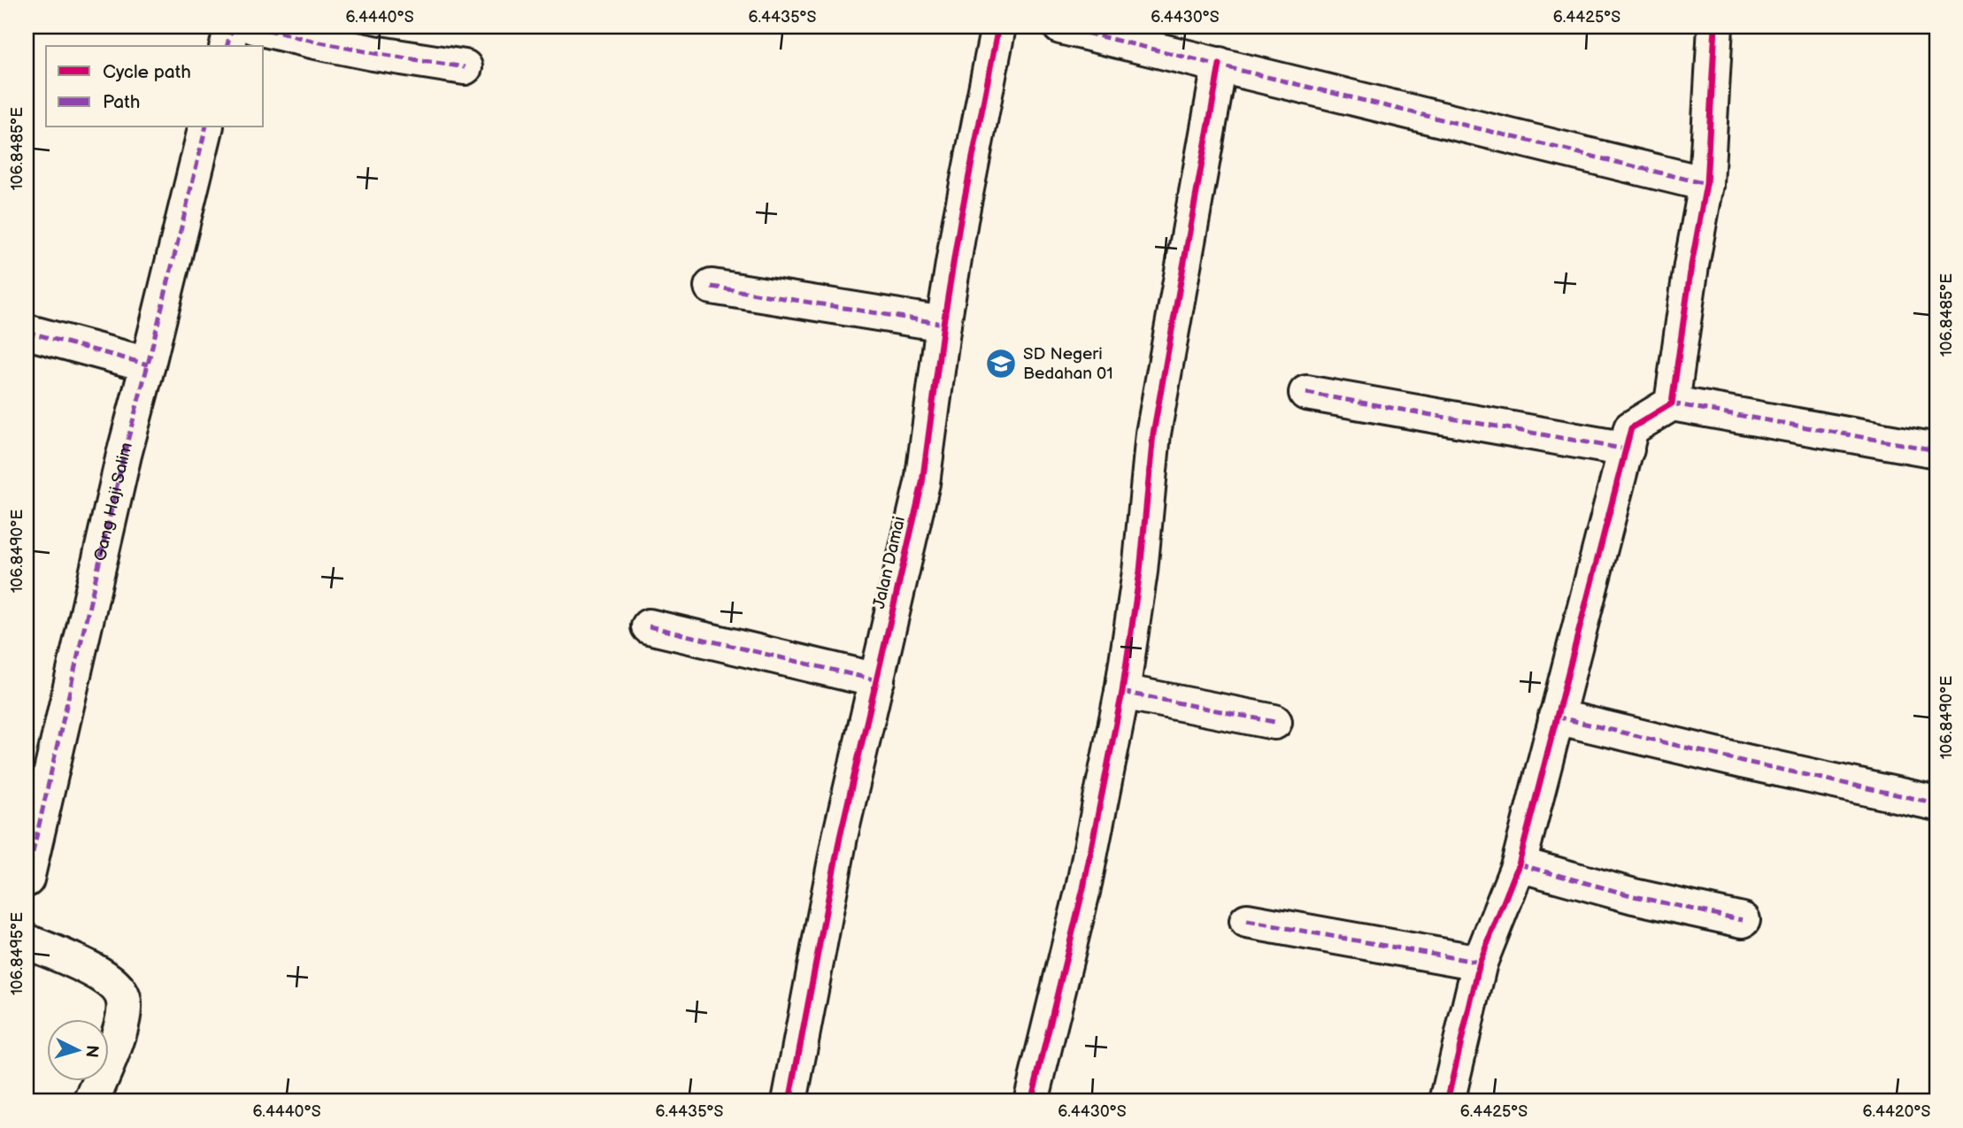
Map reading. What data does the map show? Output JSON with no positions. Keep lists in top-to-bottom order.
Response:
{
  "streets": {
    "street": ["Gang Haji Salim", "Jalan Damai"]
  },
  "places": {
    "school or university": ["SD Negeri Bedahan 01"]
  },
  "legend": ["Cycle path", "Path"],
  "north": "right",
  "coordinates": [
    "6.4440°S",
    "6.4435°S",
    "6.4430°S",
    "6.4425°S",
    "106.8485°E",
    "106.8490°E",
    "106.8495°E",
    "6.4420°S"
  ]
}
